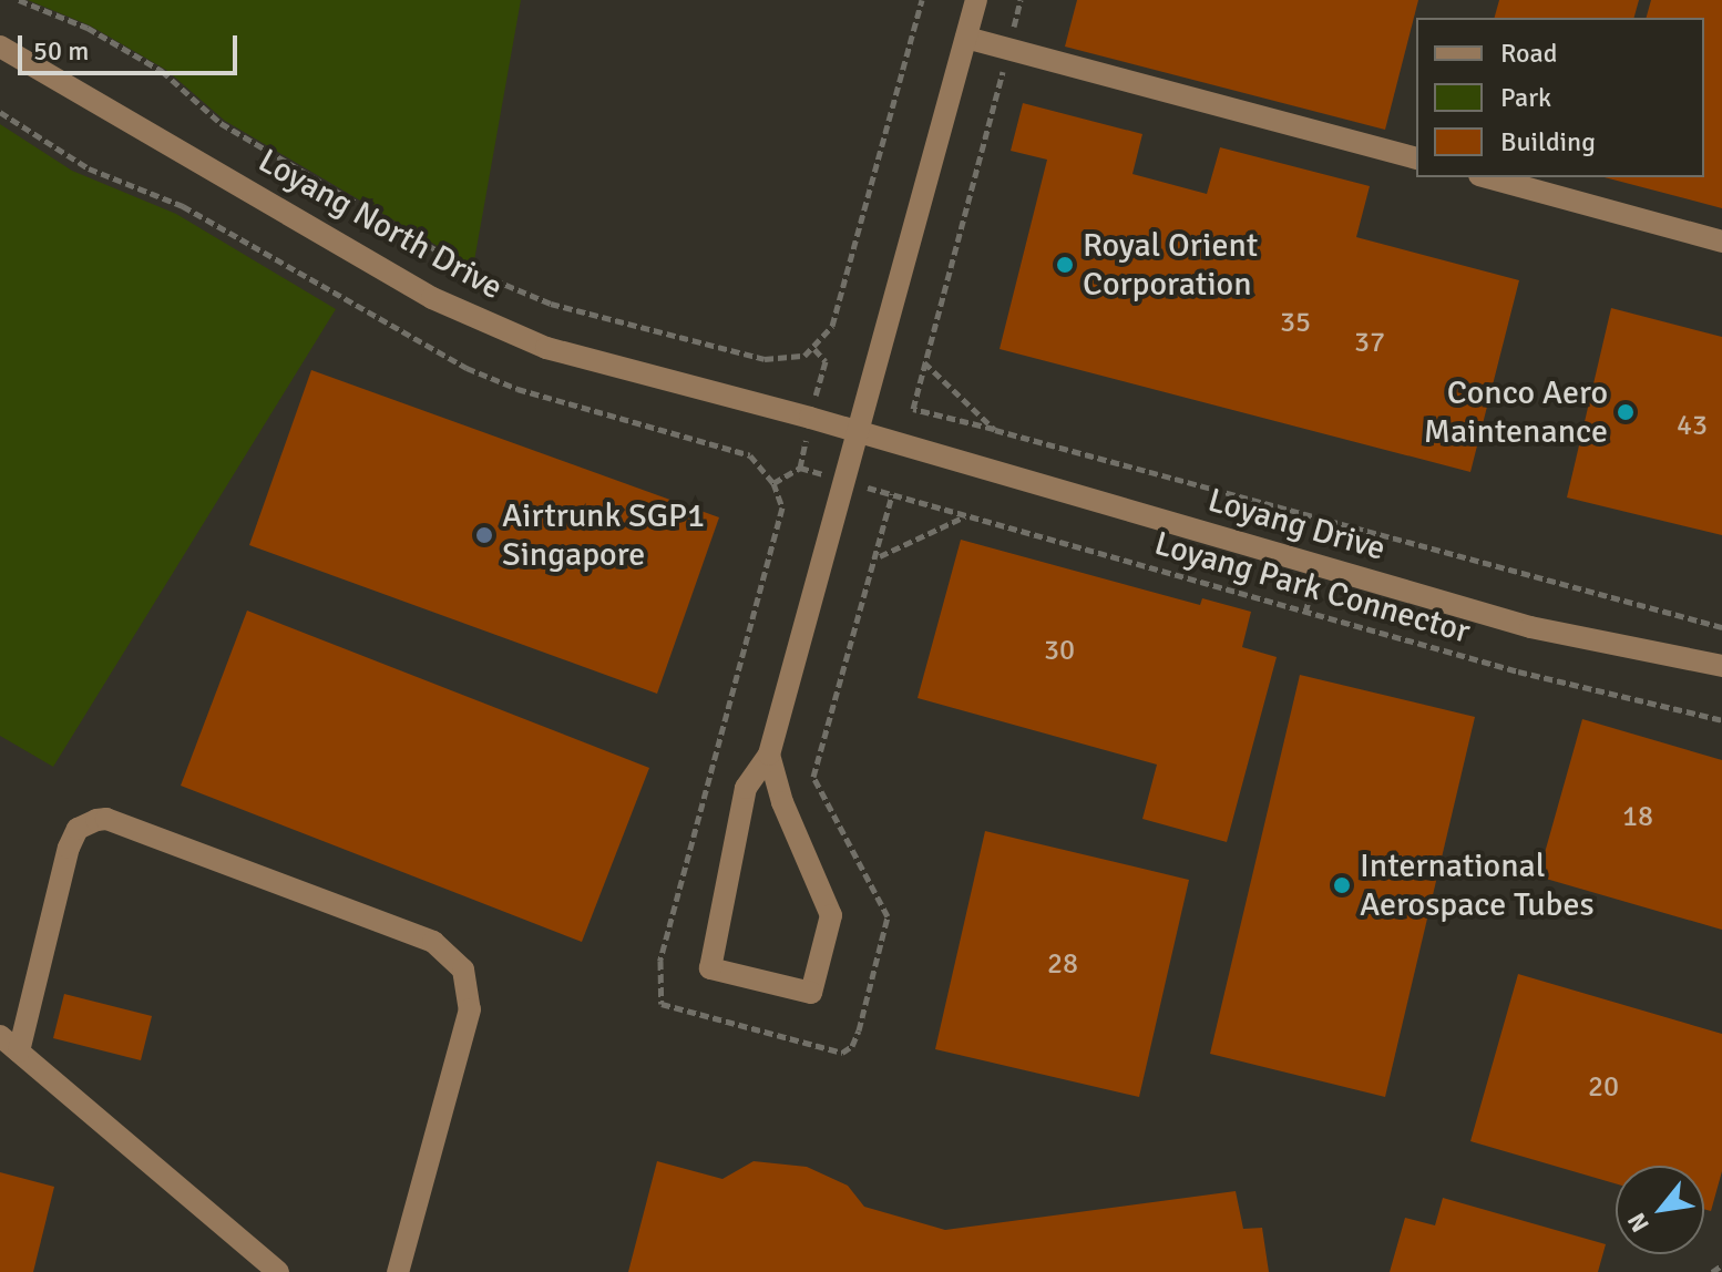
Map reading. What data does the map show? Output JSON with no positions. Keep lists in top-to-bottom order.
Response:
{
  "streets": {
    "street": ["Loyang North Drive", "Loyang Drive"],
    "path": ["Loyang Park Connector"]
  },
  "crossings": [
    ["Loyang North Drive", "Loyang Drive"]
  ],
  "places": [
    "Royal Orient Corporation",
    "Conco Aero Maintenance",
    "Airtrunk SGP1 Singapore",
    "International Aerospace Tubes"
  ],
  "house_numbers": [
    "35",
    "37",
    "43",
    "30",
    "18",
    "28",
    "20"
  ],
  "legend": ["Road", "Park", "Building"],
  "scale_bar": "50 m",
  "north": "bottom left"
}
